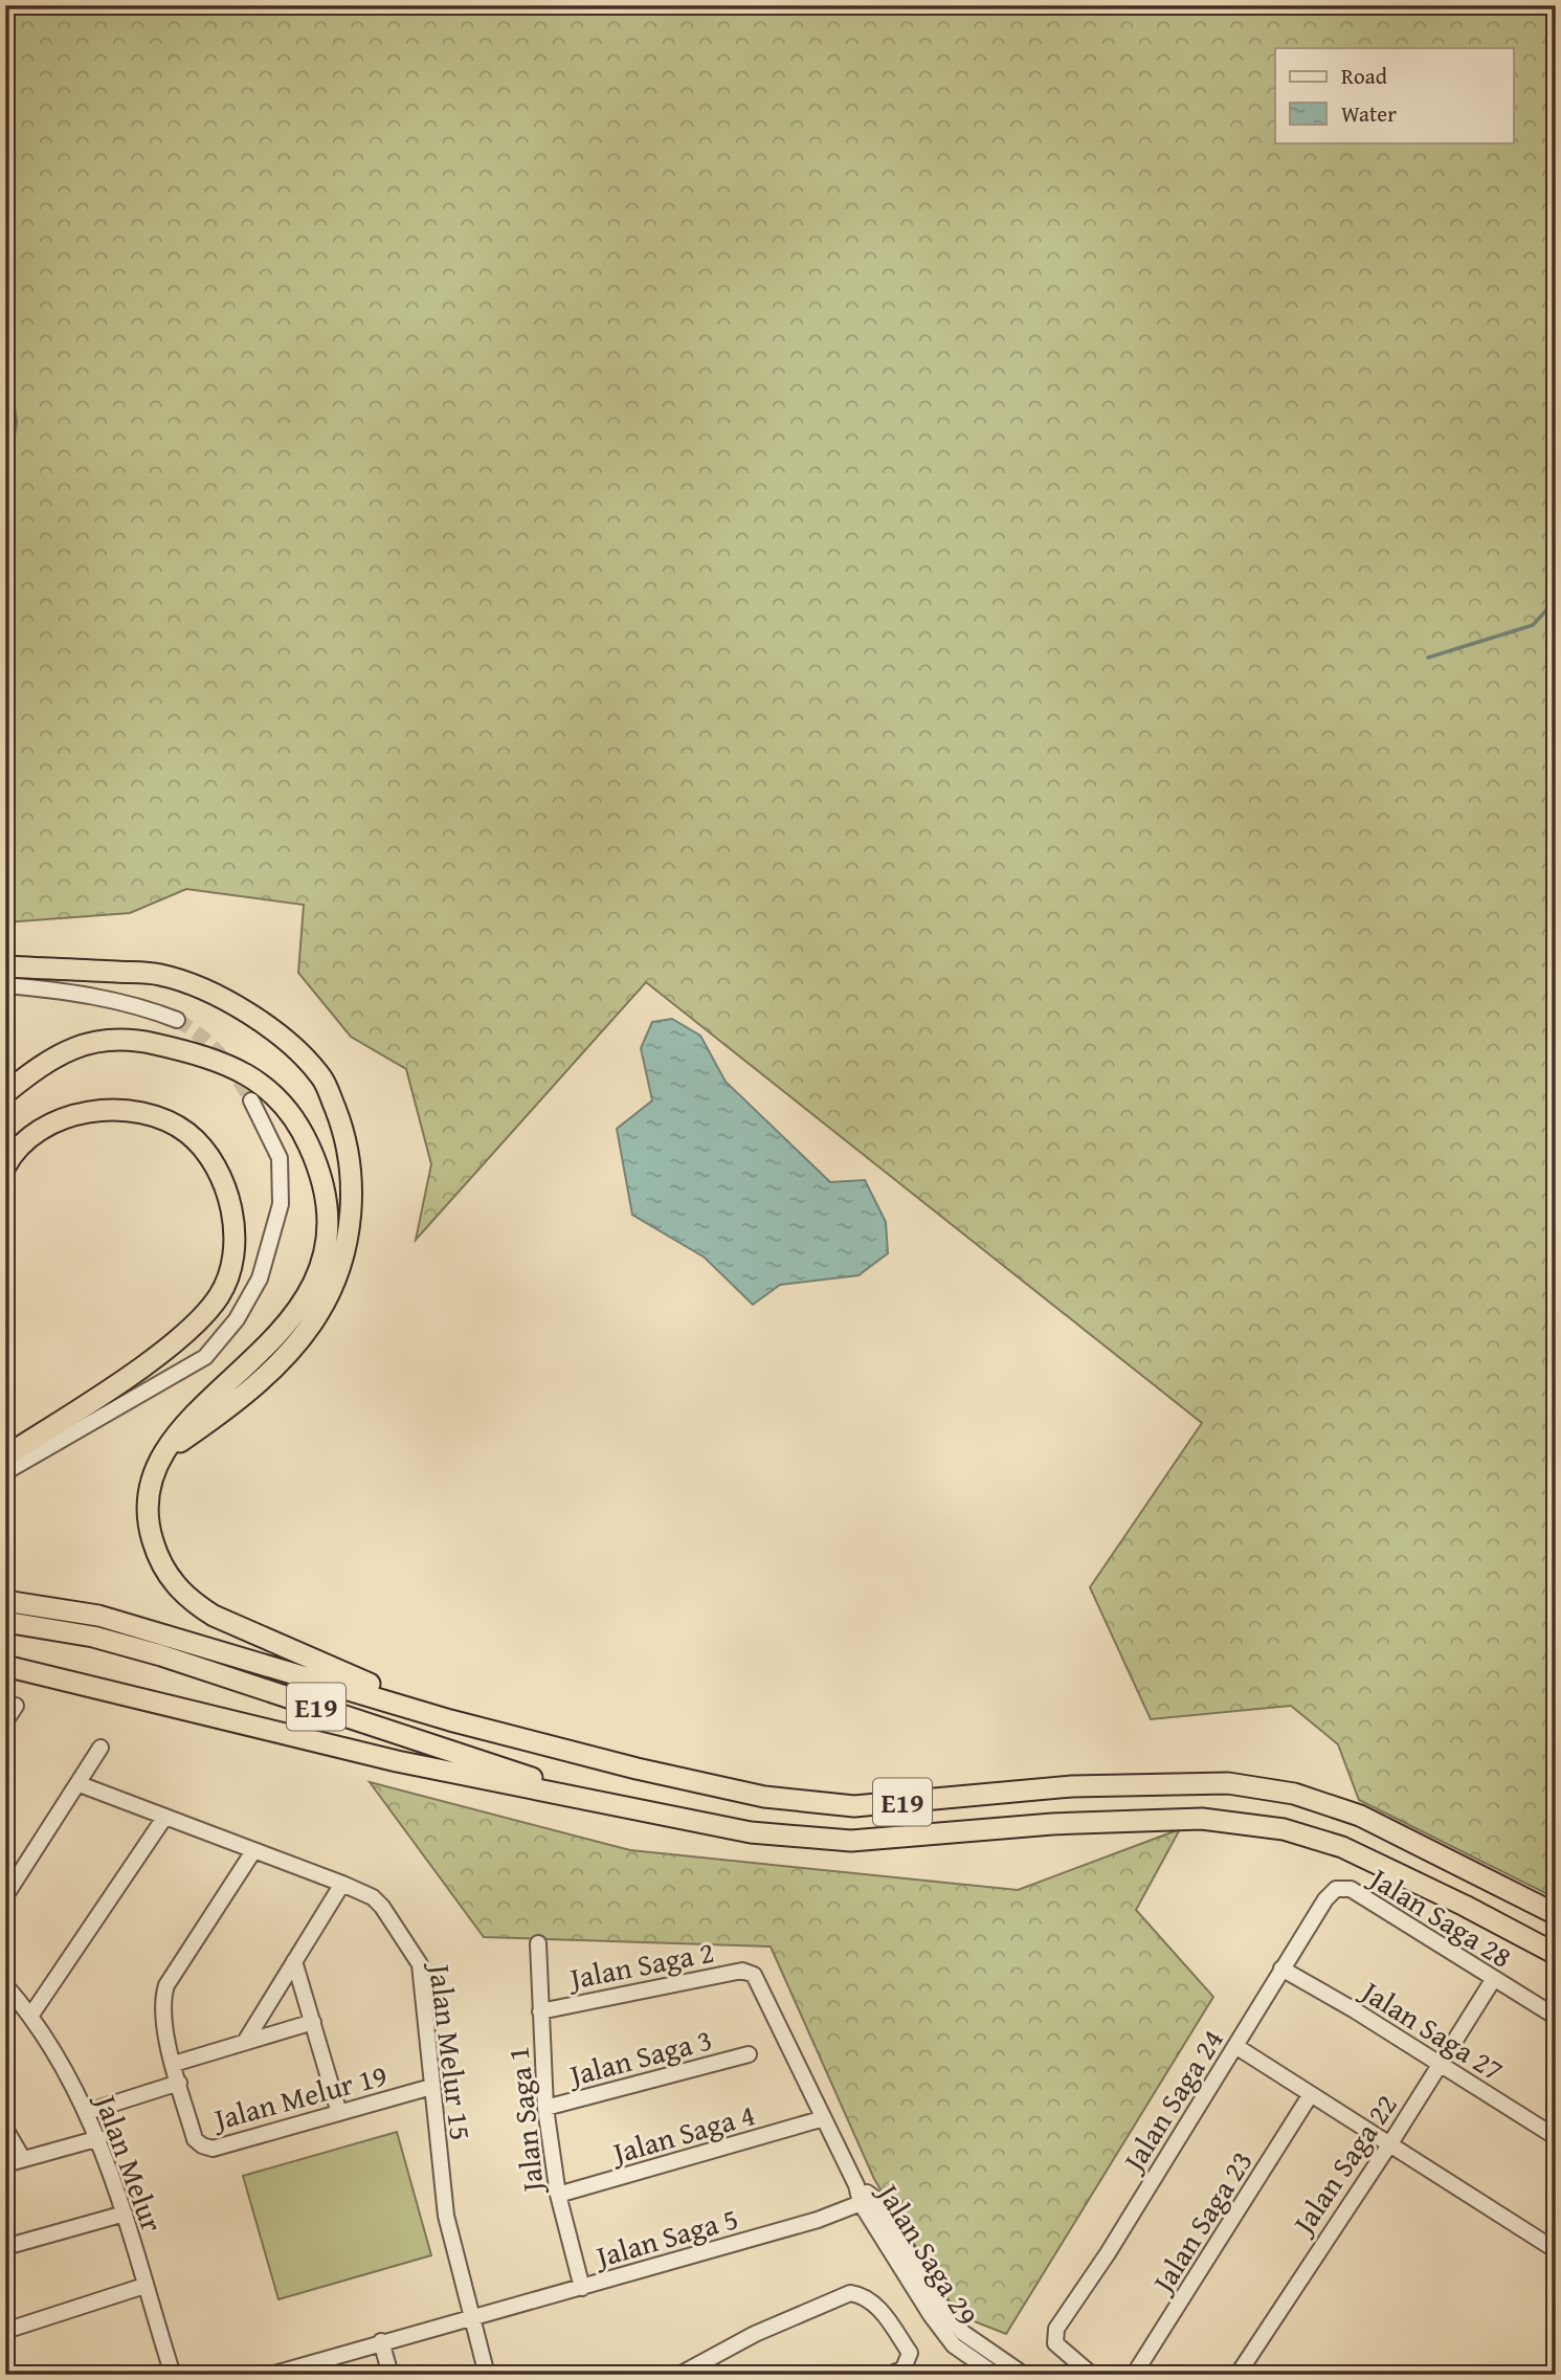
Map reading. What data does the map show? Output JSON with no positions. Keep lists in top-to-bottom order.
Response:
{
  "streets": {
    "highway": ["E19"],
    "street": [
      "Jalan Saga 28",
      "Jalan Saga 2",
      "Jalan Saga 27",
      "Jalan Melur 15",
      "Jalan Saga 3",
      "Jalan Melur 19",
      "Jalan Saga 24",
      "Jalan Saga 1",
      "Jalan Saga 4",
      "Jalan Melur",
      "Jalan Saga 22",
      "Jalan Saga 23",
      "Jalan Saga 5",
      "Jalan Saga 29"
    ]
  },
  "crossings": [
    ["Jalan Saga 28", "Jalan Saga 24"],
    ["Jalan Saga 28", "Jalan Saga 22"],
    ["Jalan Saga 2", "Jalan Saga 1"],
    ["Jalan Saga 2", "Jalan Saga 29"],
    ["Jalan Saga 27", "Jalan Saga 24"],
    ["Jalan Saga 27", "Jalan Saga 22"],
    ["Jalan Melur 15", "Jalan Melur 19"],
    ["Jalan Melur 15", "Jalan Saga 5"],
    ["Jalan Saga 3", "Jalan Saga 1"],
    ["Jalan Saga 1", "Jalan Saga 4"],
    ["Jalan Saga 1", "Jalan Saga 5"],
    ["Jalan Saga 4", "Jalan Saga 29"],
    ["Jalan Saga 5", "Jalan Saga 29"]
  ],
  "legend": ["Road", "Water"]
}
